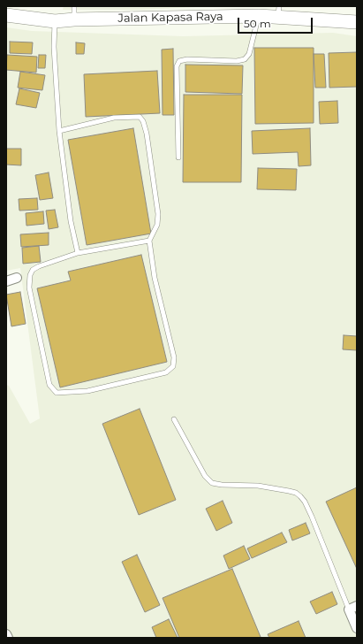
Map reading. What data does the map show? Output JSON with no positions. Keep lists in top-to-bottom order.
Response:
{
  "streets": {
    "main road": ["Jalan Kapasa Raya"]
  },
  "scale_bar": "50 m"
}
